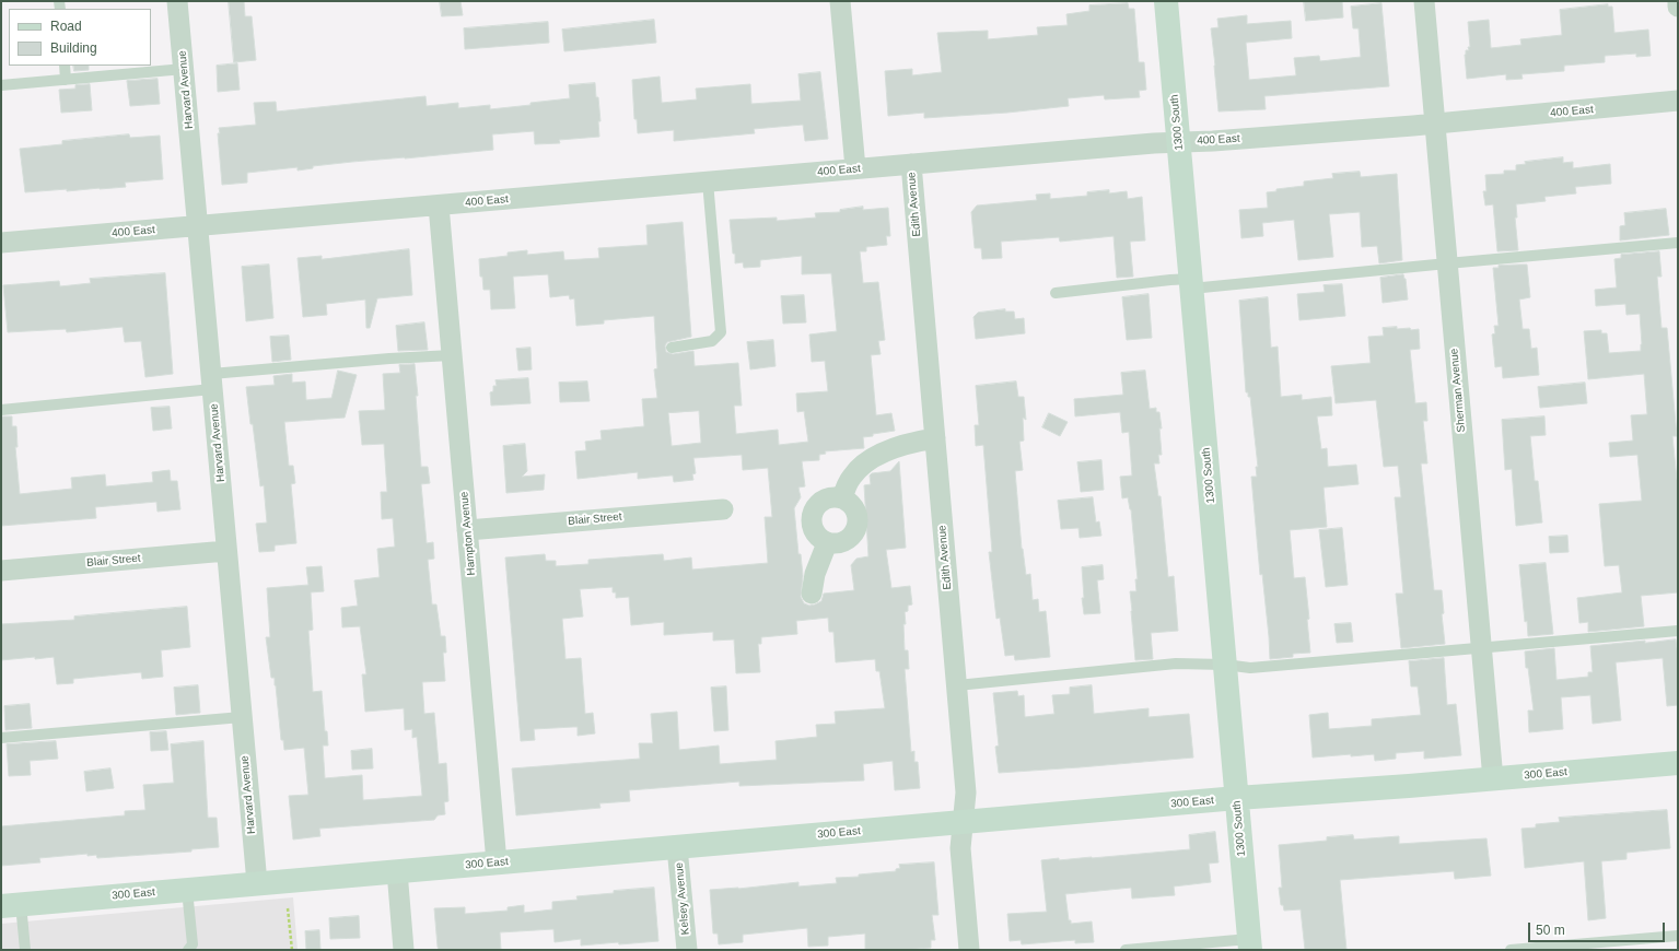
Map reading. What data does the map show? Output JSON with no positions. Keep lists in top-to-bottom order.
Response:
{
  "streets": {
    "street": [
      "Harvard Avenue",
      "400 East",
      "1300 South",
      "Edith Avenue",
      "Sherman Avenue",
      "Blair Street",
      "Hampton Avenue",
      "300 East",
      "Kelsey Avenue"
    ]
  },
  "crossings": [
    ["Harvard Avenue", "400 East"],
    ["Harvard Avenue", "Blair Street"],
    ["Harvard Avenue", "300 East"],
    ["400 East", "1300 South"],
    ["400 East", "Edith Avenue"],
    ["400 East", "Sherman Avenue"],
    ["400 East", "Hampton Avenue"],
    ["1300 South", "300 East"],
    ["Edith Avenue", "300 East"],
    ["Sherman Avenue", "300 East"],
    ["Blair Street", "Hampton Avenue"],
    ["Hampton Avenue", "300 East"],
    ["300 East", "Kelsey Avenue"]
  ],
  "legend": ["Road", "Building"],
  "scale_bar": "50 m"
}
